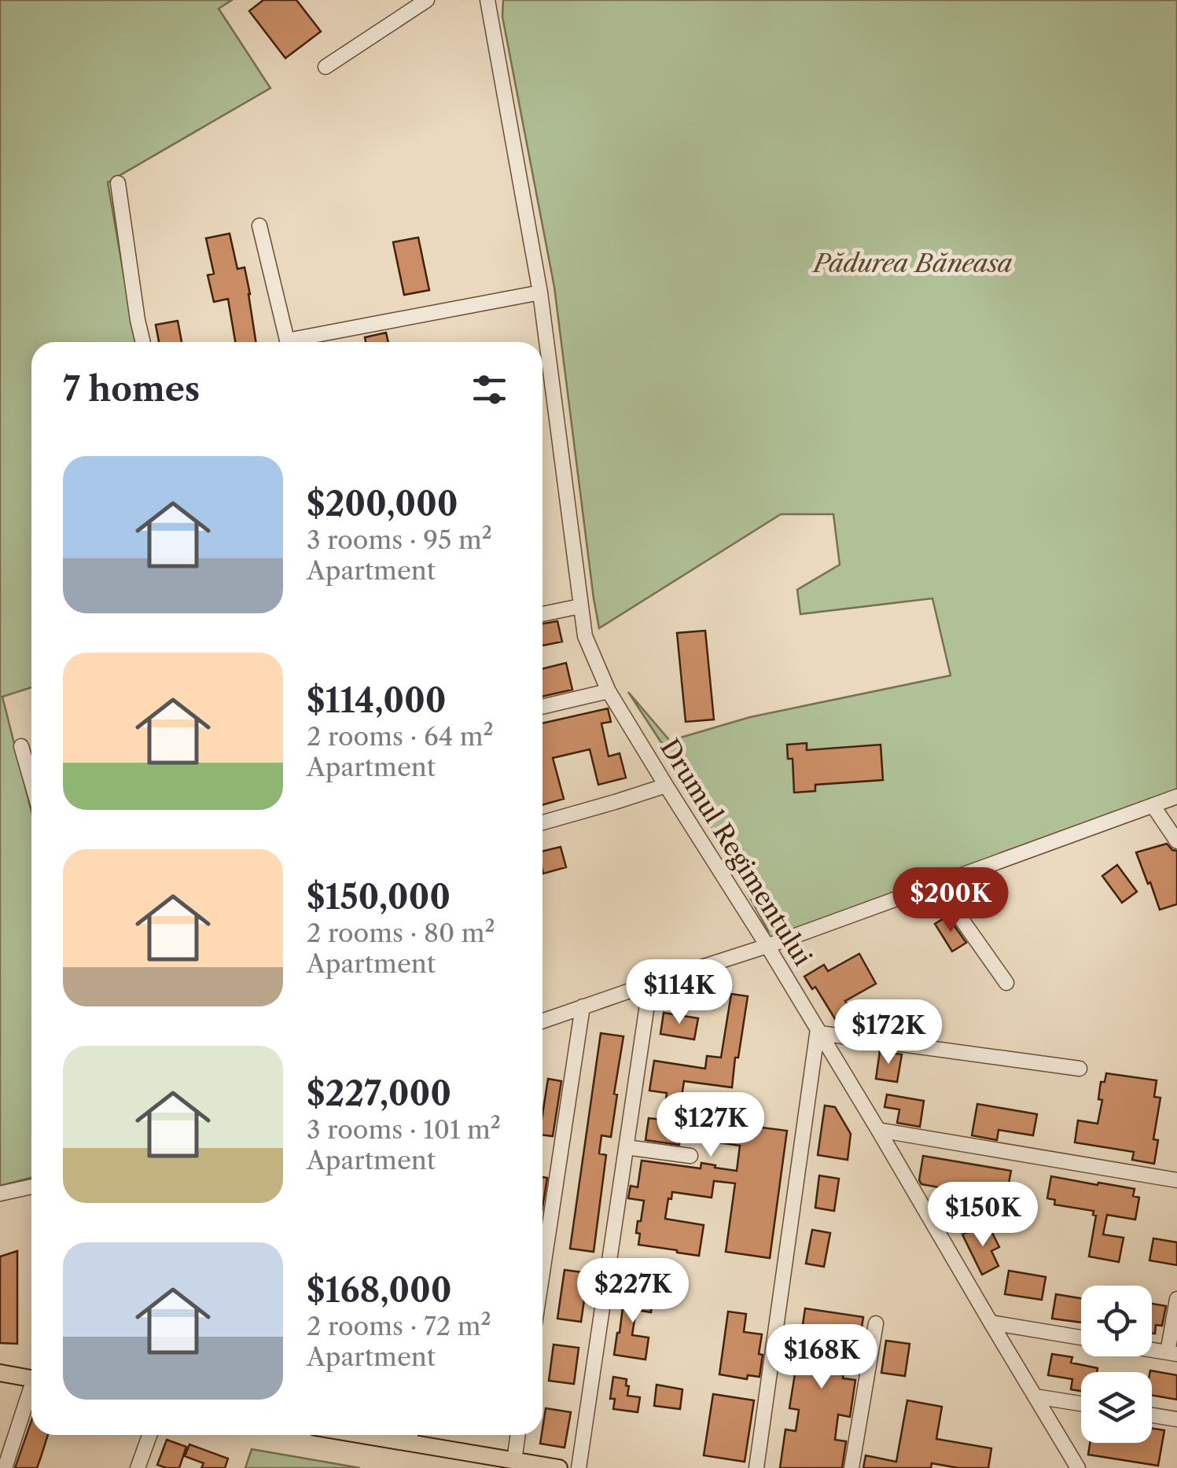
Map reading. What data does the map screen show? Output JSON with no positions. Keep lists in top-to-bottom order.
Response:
{
  "streets": {
    "street": ["Drumul Regimentului"]
  },
  "parks": ["Pădurea Băneasa"],
  "page": {
    "heading": "7 homes",
    "list": [
      {
        "name": "$200,000",
        "note": "3 rooms · 95 m² · Apartment"
      },
      {
        "name": "$114,000",
        "note": "2 rooms · 64 m² · Apartment"
      },
      {
        "name": "$150,000",
        "note": "2 rooms · 80 m² · Apartment"
      },
      {
        "name": "$227,000",
        "note": "3 rooms · 101 m² · Apartment"
      },
      {
        "name": "$168,000",
        "note": "2 rooms · 72 m² · Apartment"
      }
    ],
    "price": [
      "$200K",
      "$114K",
      "$172K",
      "$127K",
      "$150K",
      "$227K",
      "$168K"
    ]
  }
}
